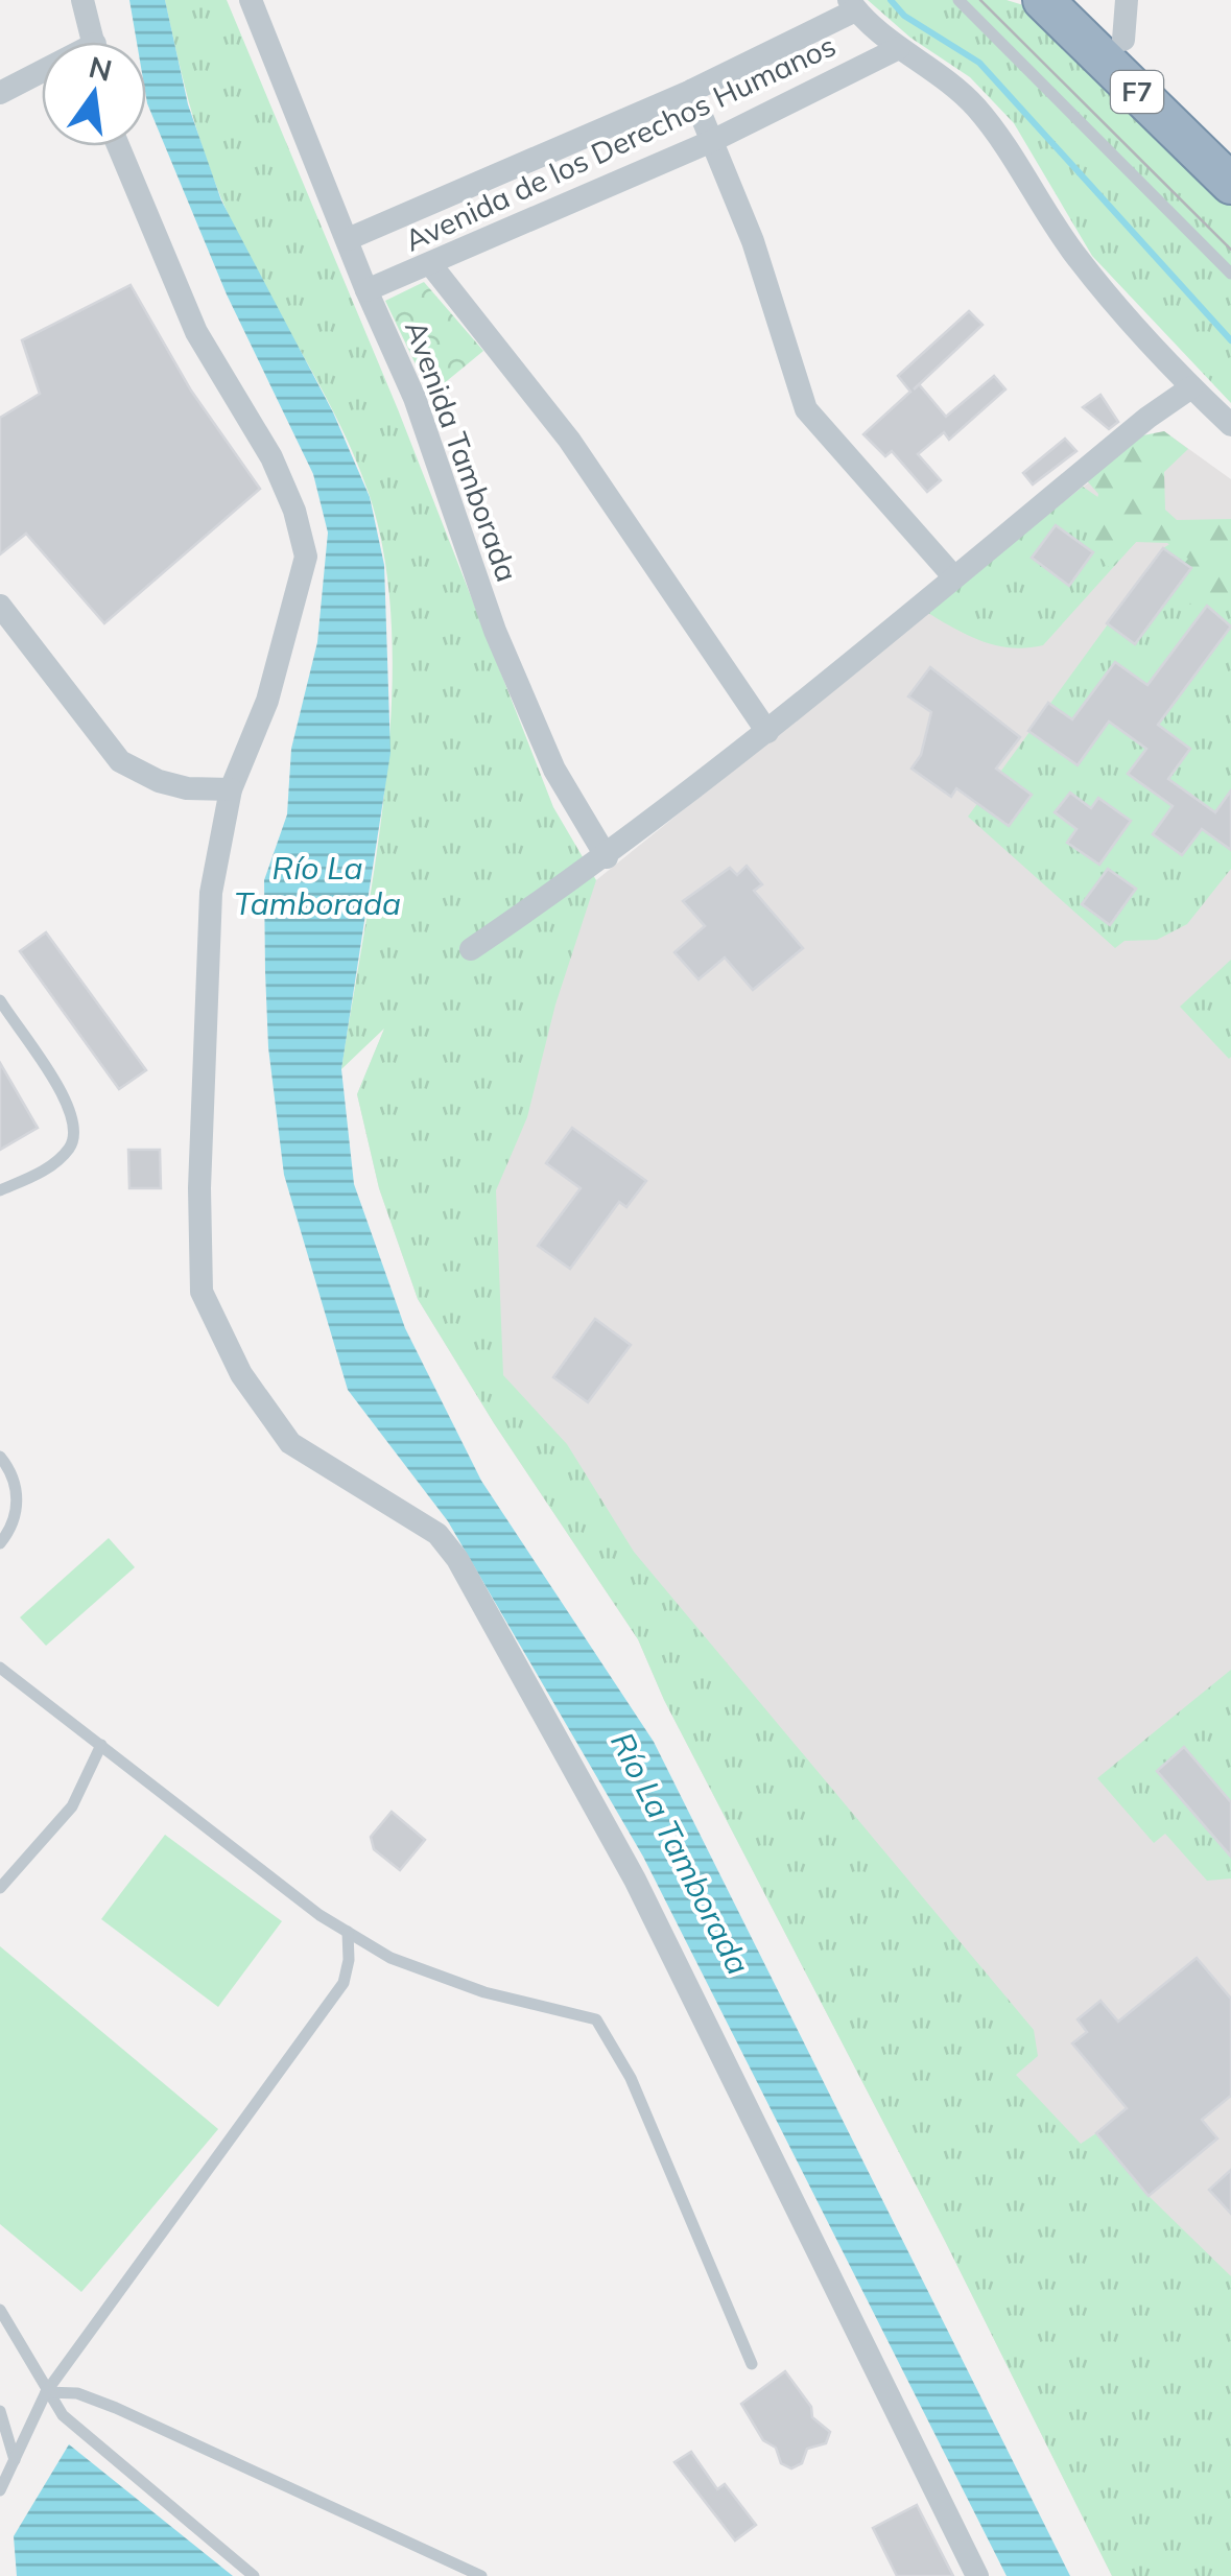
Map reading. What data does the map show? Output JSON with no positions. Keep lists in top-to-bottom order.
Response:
{
  "streets": {
    "highway": ["F7"],
    "street": ["Avenida de los Derechos Humanos", "Avenida Tamborada"]
  },
  "crossings": [
    ["Avenida de los Derechos Humanos", "Avenida Tamborada"]
  ],
  "water": ["Río La Tamborada"],
  "north": "top"
}
